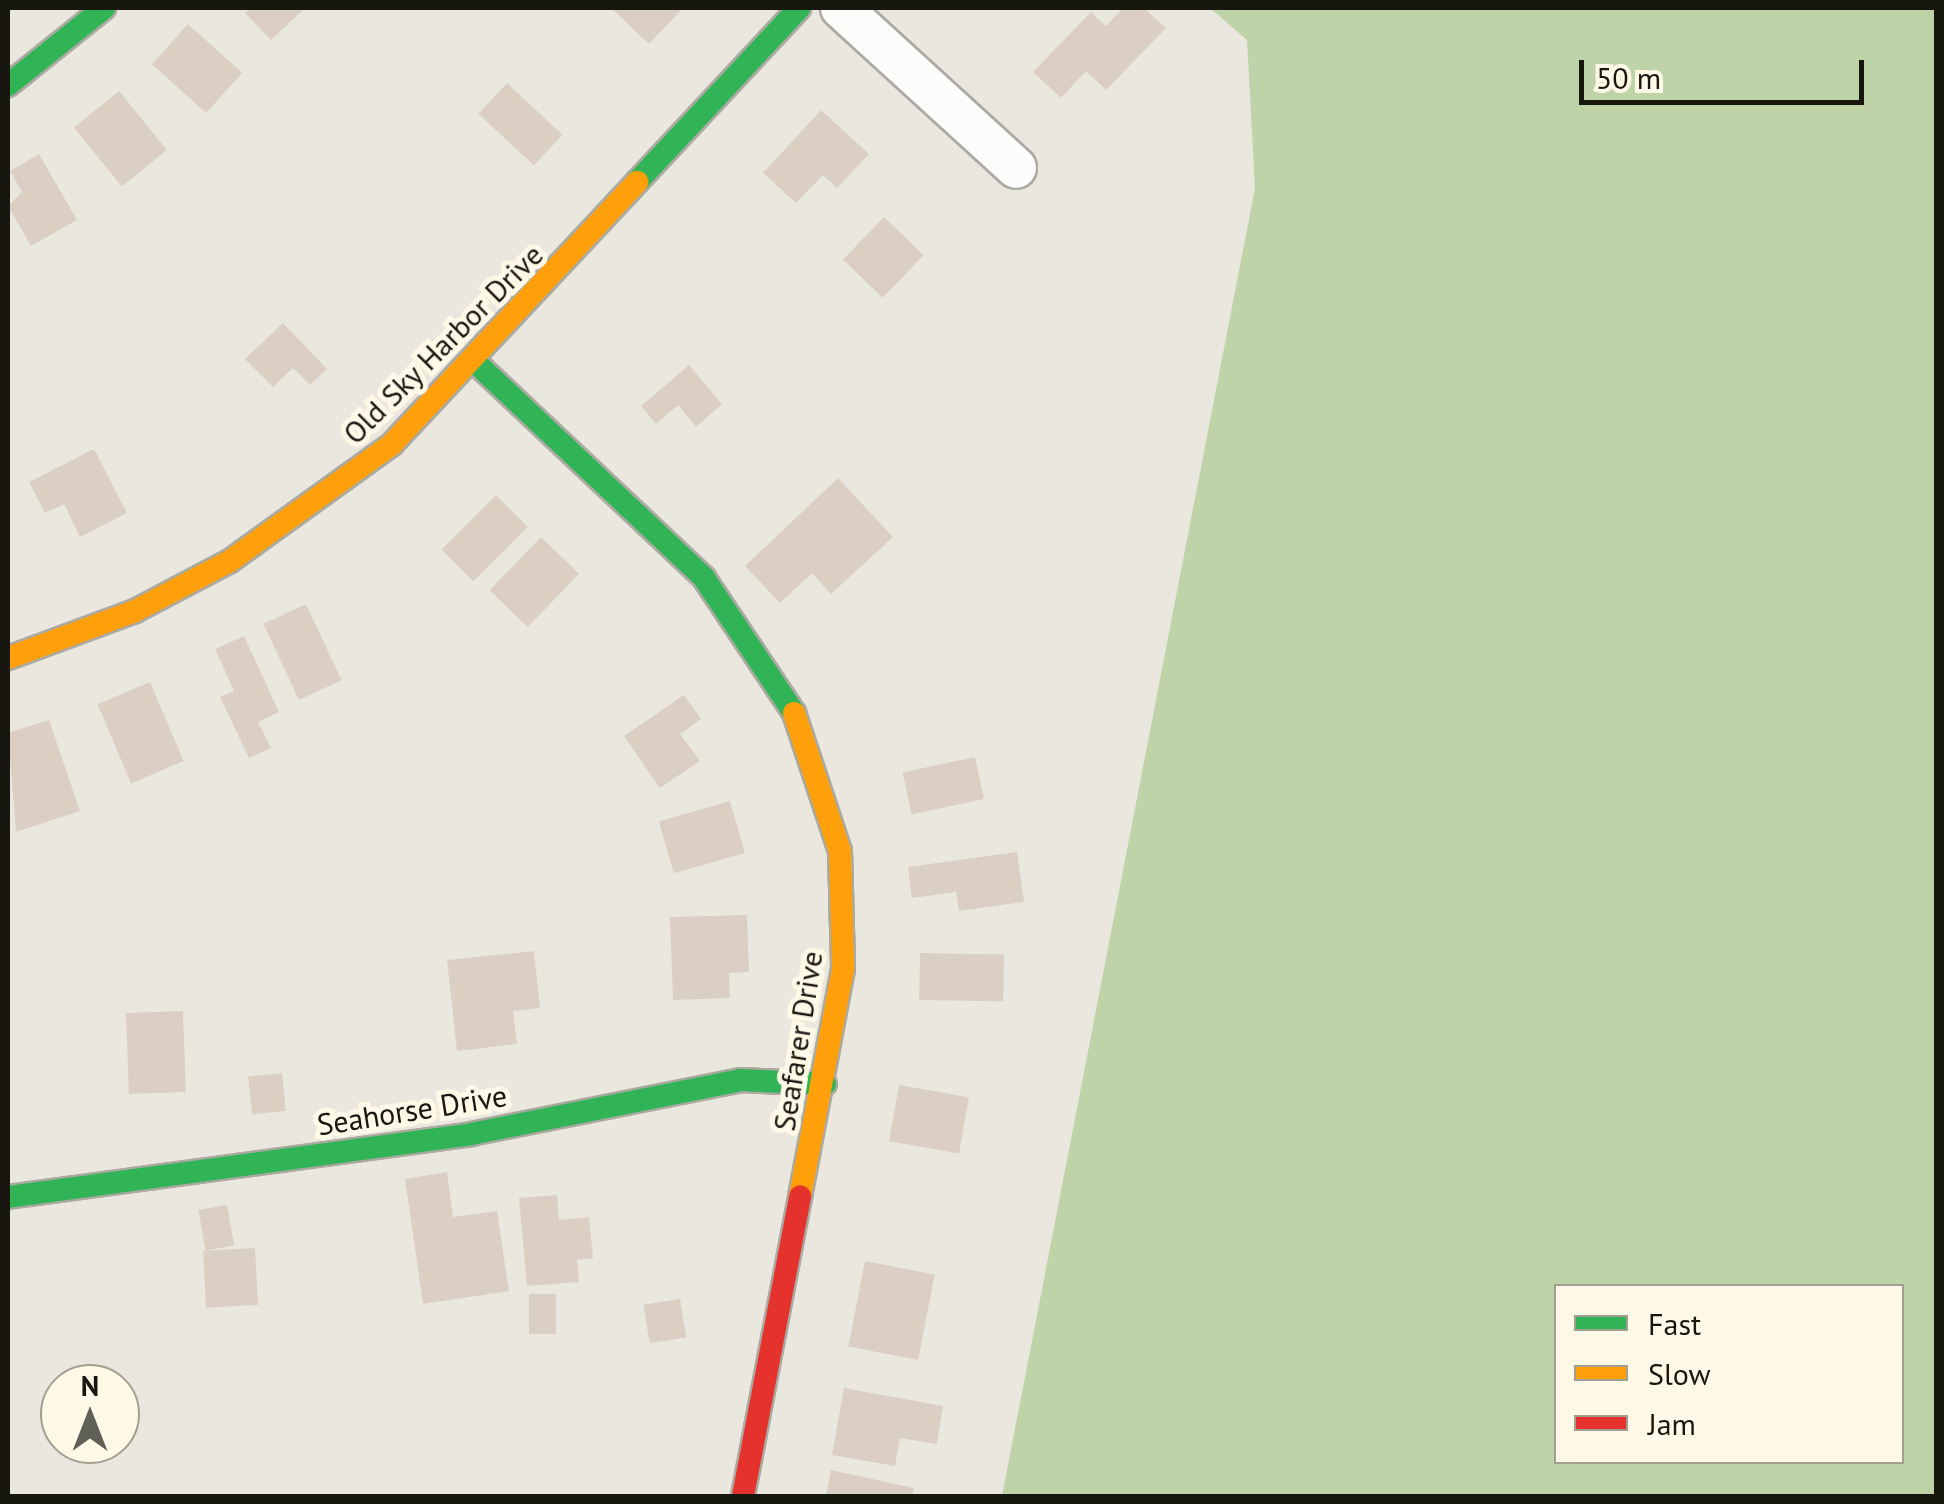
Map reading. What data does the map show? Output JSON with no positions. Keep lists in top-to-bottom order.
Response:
{
  "streets": {
    "street": ["Old Sky Harbor Drive", "Seafarer Drive", "Seahorse Drive"]
  },
  "crossings": [
    ["Old Sky Harbor Drive", "Seafarer Drive"],
    ["Seafarer Drive", "Seahorse Drive"]
  ],
  "legend": ["Fast", "Slow", "Jam"],
  "scale_bar": "50 m",
  "north": "top"
}
